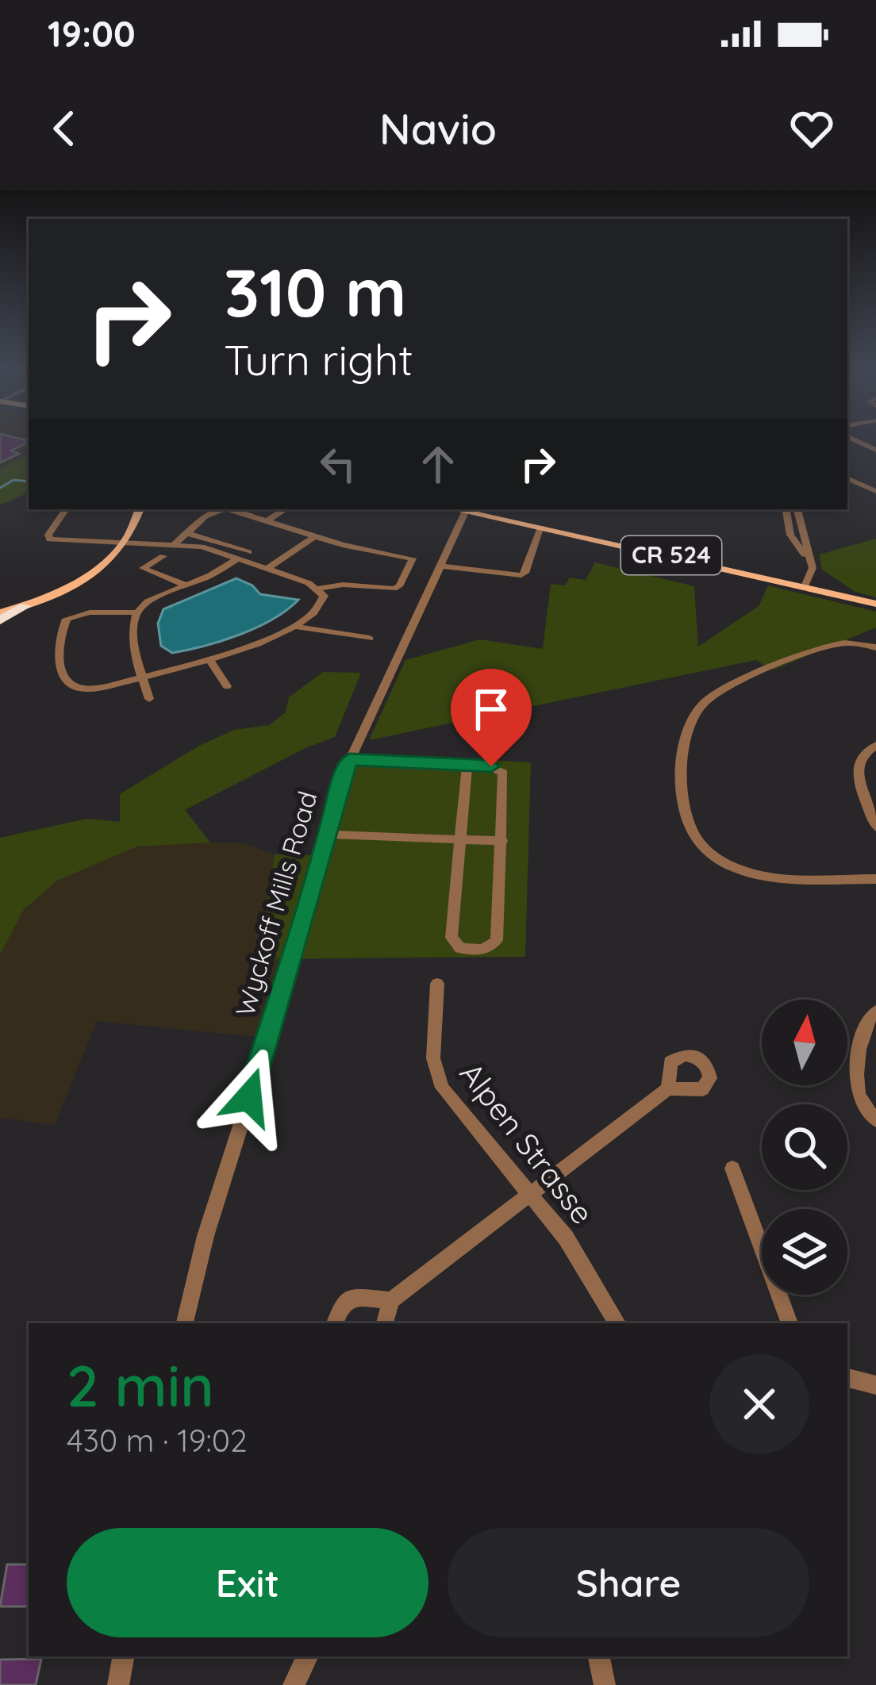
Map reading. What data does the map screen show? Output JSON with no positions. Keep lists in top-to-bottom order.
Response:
{
  "streets": {
    "main road": ["CR 524"],
    "street": ["Wyckoff Mills Road", "Alpen Strasse"]
  },
  "crossings": [
    ["CR 524", "Wyckoff Mills Road"]
  ],
  "north": "top",
  "page": {
    "status": "19:00",
    "header": "Navio",
    "turn": ["310 m", "Turn right"],
    "heading": ["2 min", "430 m · 19:02"],
    "buttons": ["Exit", "Share"]
  }
}
